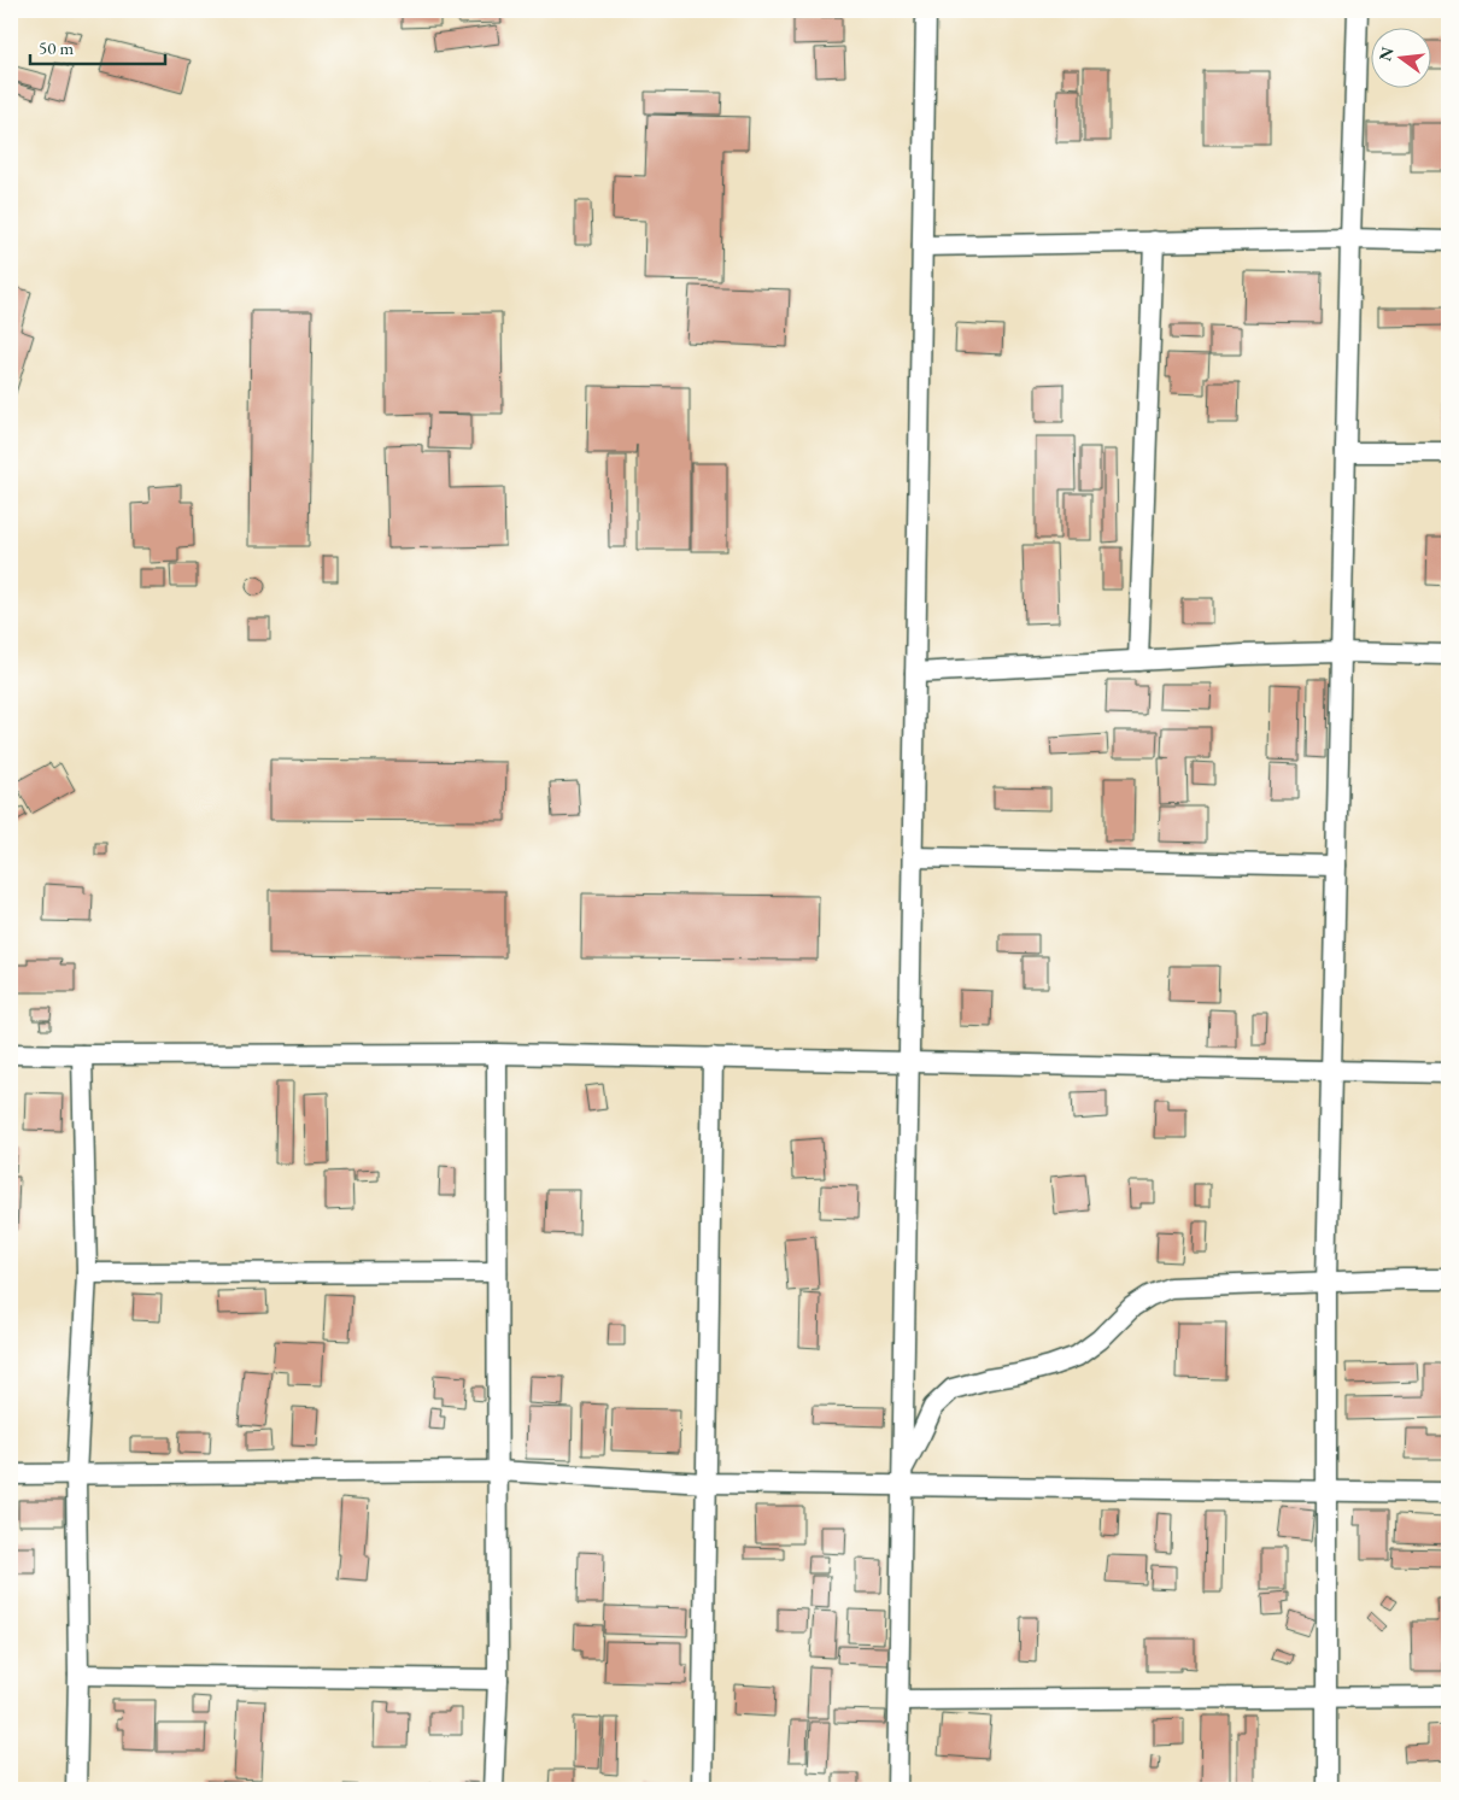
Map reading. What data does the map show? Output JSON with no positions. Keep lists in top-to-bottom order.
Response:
{
  "scale_bar": "50 m",
  "north": "left"
}
